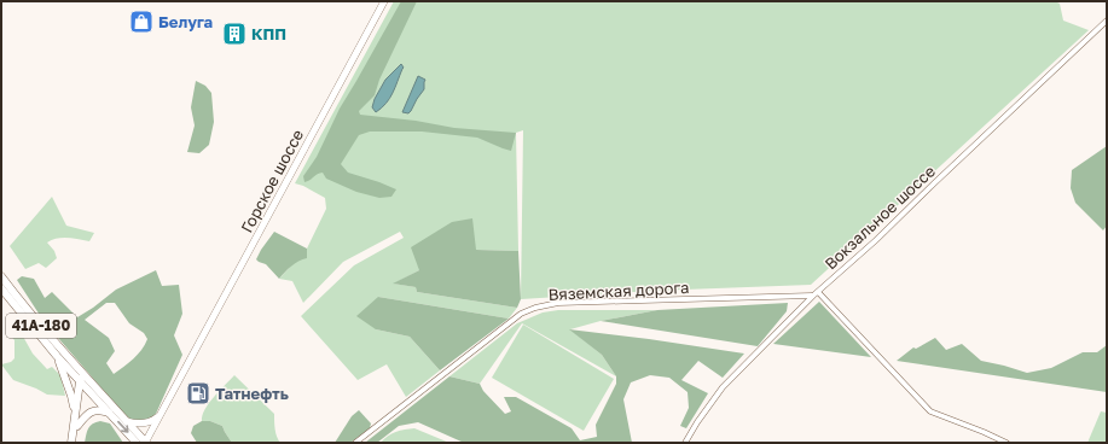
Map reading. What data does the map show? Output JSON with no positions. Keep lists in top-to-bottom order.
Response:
{
  "streets": {
    "main road": ["Горское шоссе", "41А-180"],
    "street": ["Вокзальное шоссе", "Вяземская дорога"]
  },
  "crossings": [
    ["Горское шоссе", "41А-180"],
    ["Вокзальное шоссе", "Вяземская дорога"]
  ],
  "places": {
    "shop": ["Белуга"],
    "building": ["КПП"],
    "fuel station": ["Татнефть"]
  }
}
